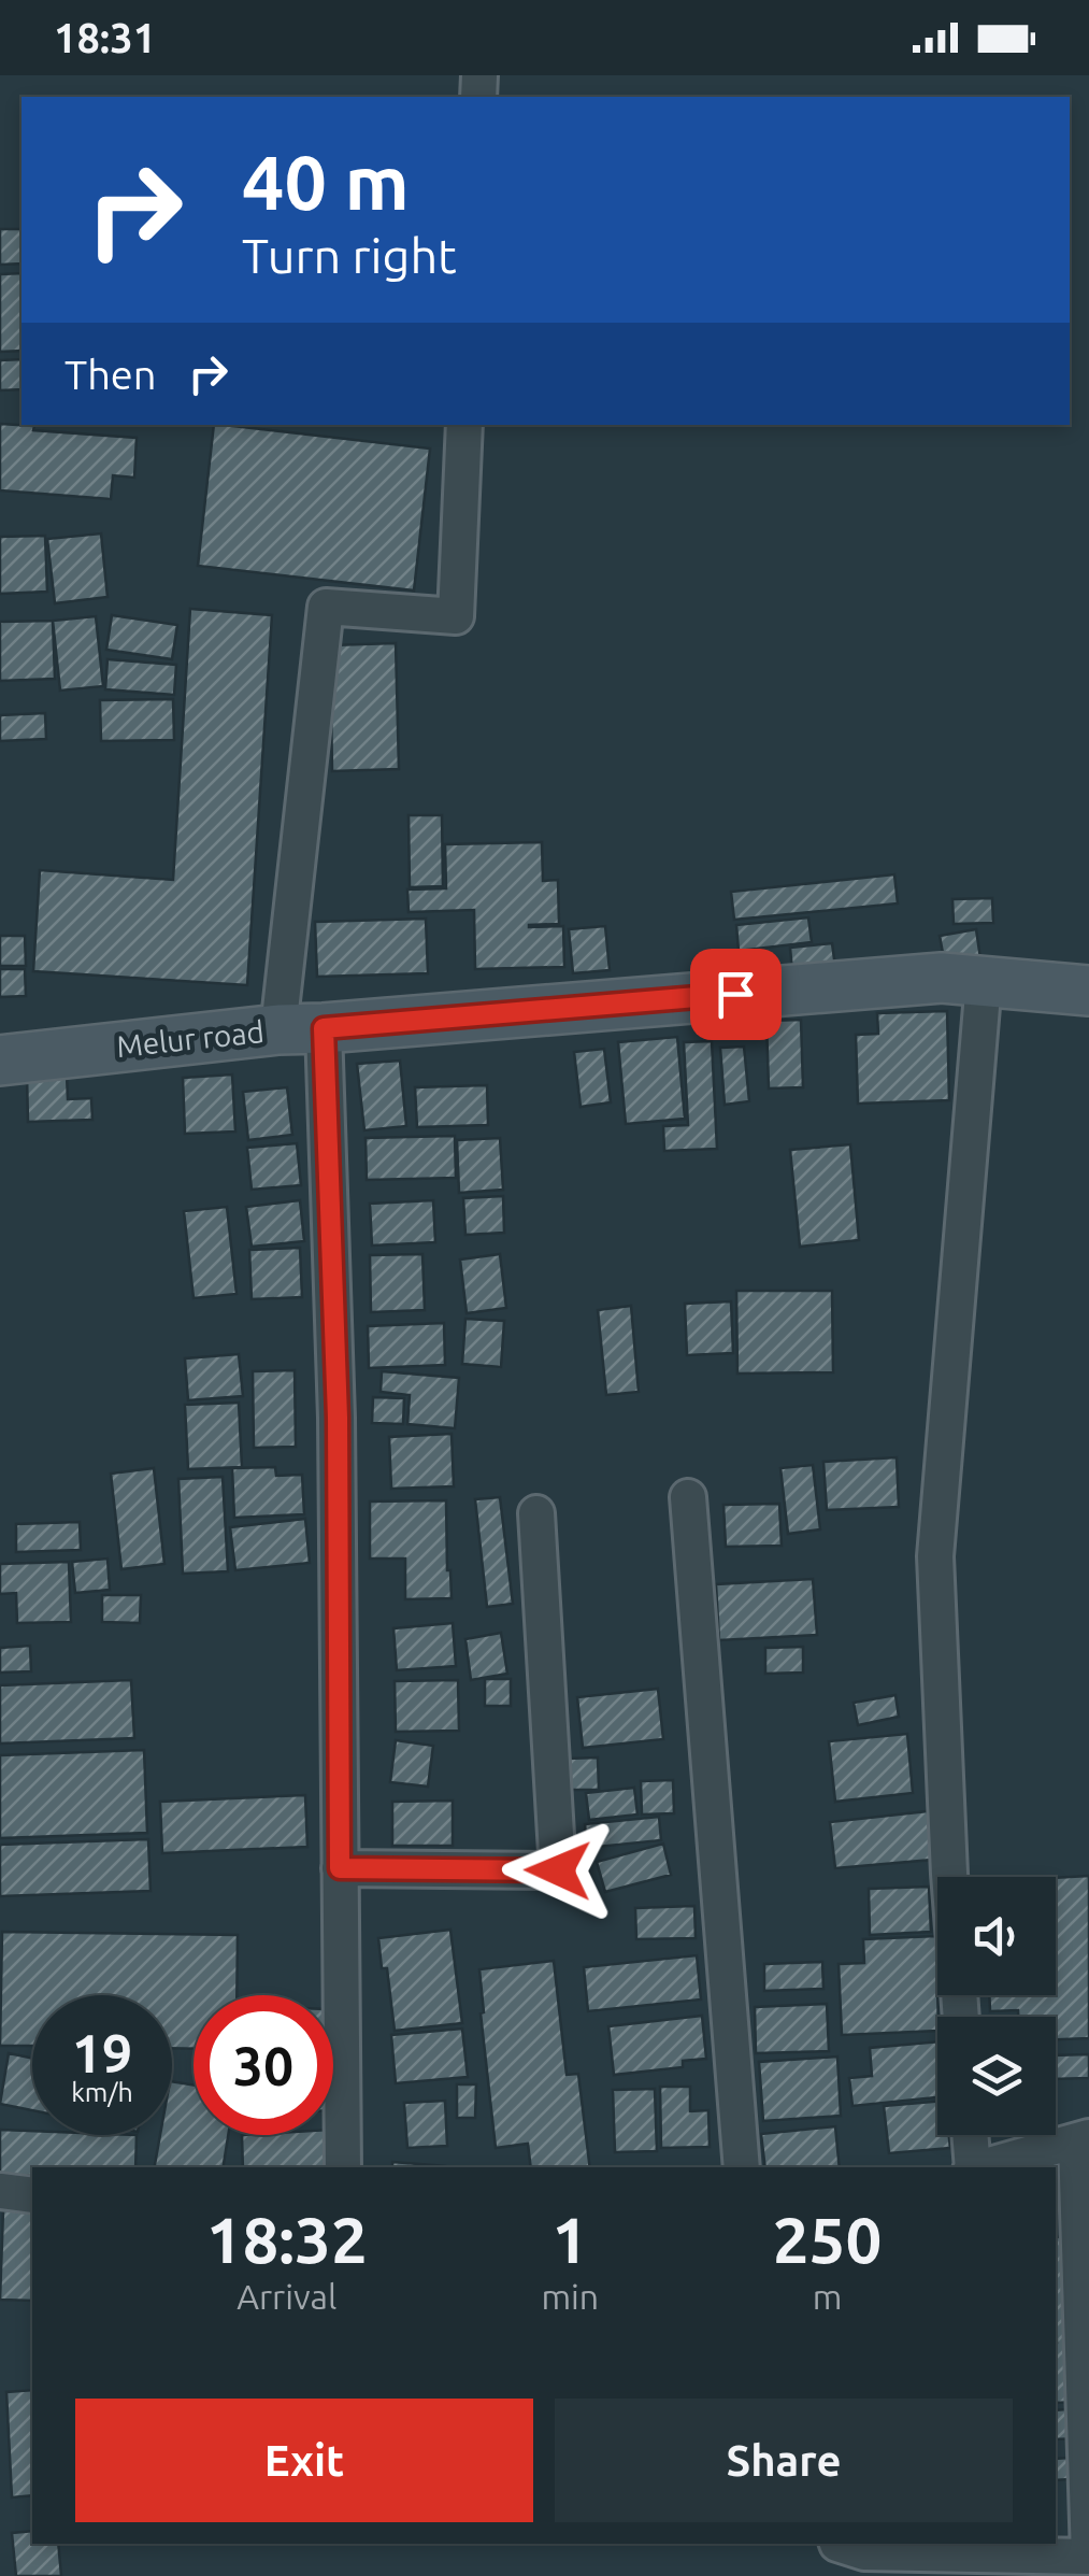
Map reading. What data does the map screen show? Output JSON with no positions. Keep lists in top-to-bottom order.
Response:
{
  "streets": {
    "street": ["Melur road"]
  },
  "page": {
    "status": "18:31",
    "turn": ["40 m", "Turn right"],
    "then": "Then",
    "speed": "19 km/h",
    "limit": "30",
    "eta": [
      "18:32",
      "Arrival",
      "1",
      "min",
      "250",
      "m"
    ],
    "buttons": ["Exit", "Share"]
  }
}
